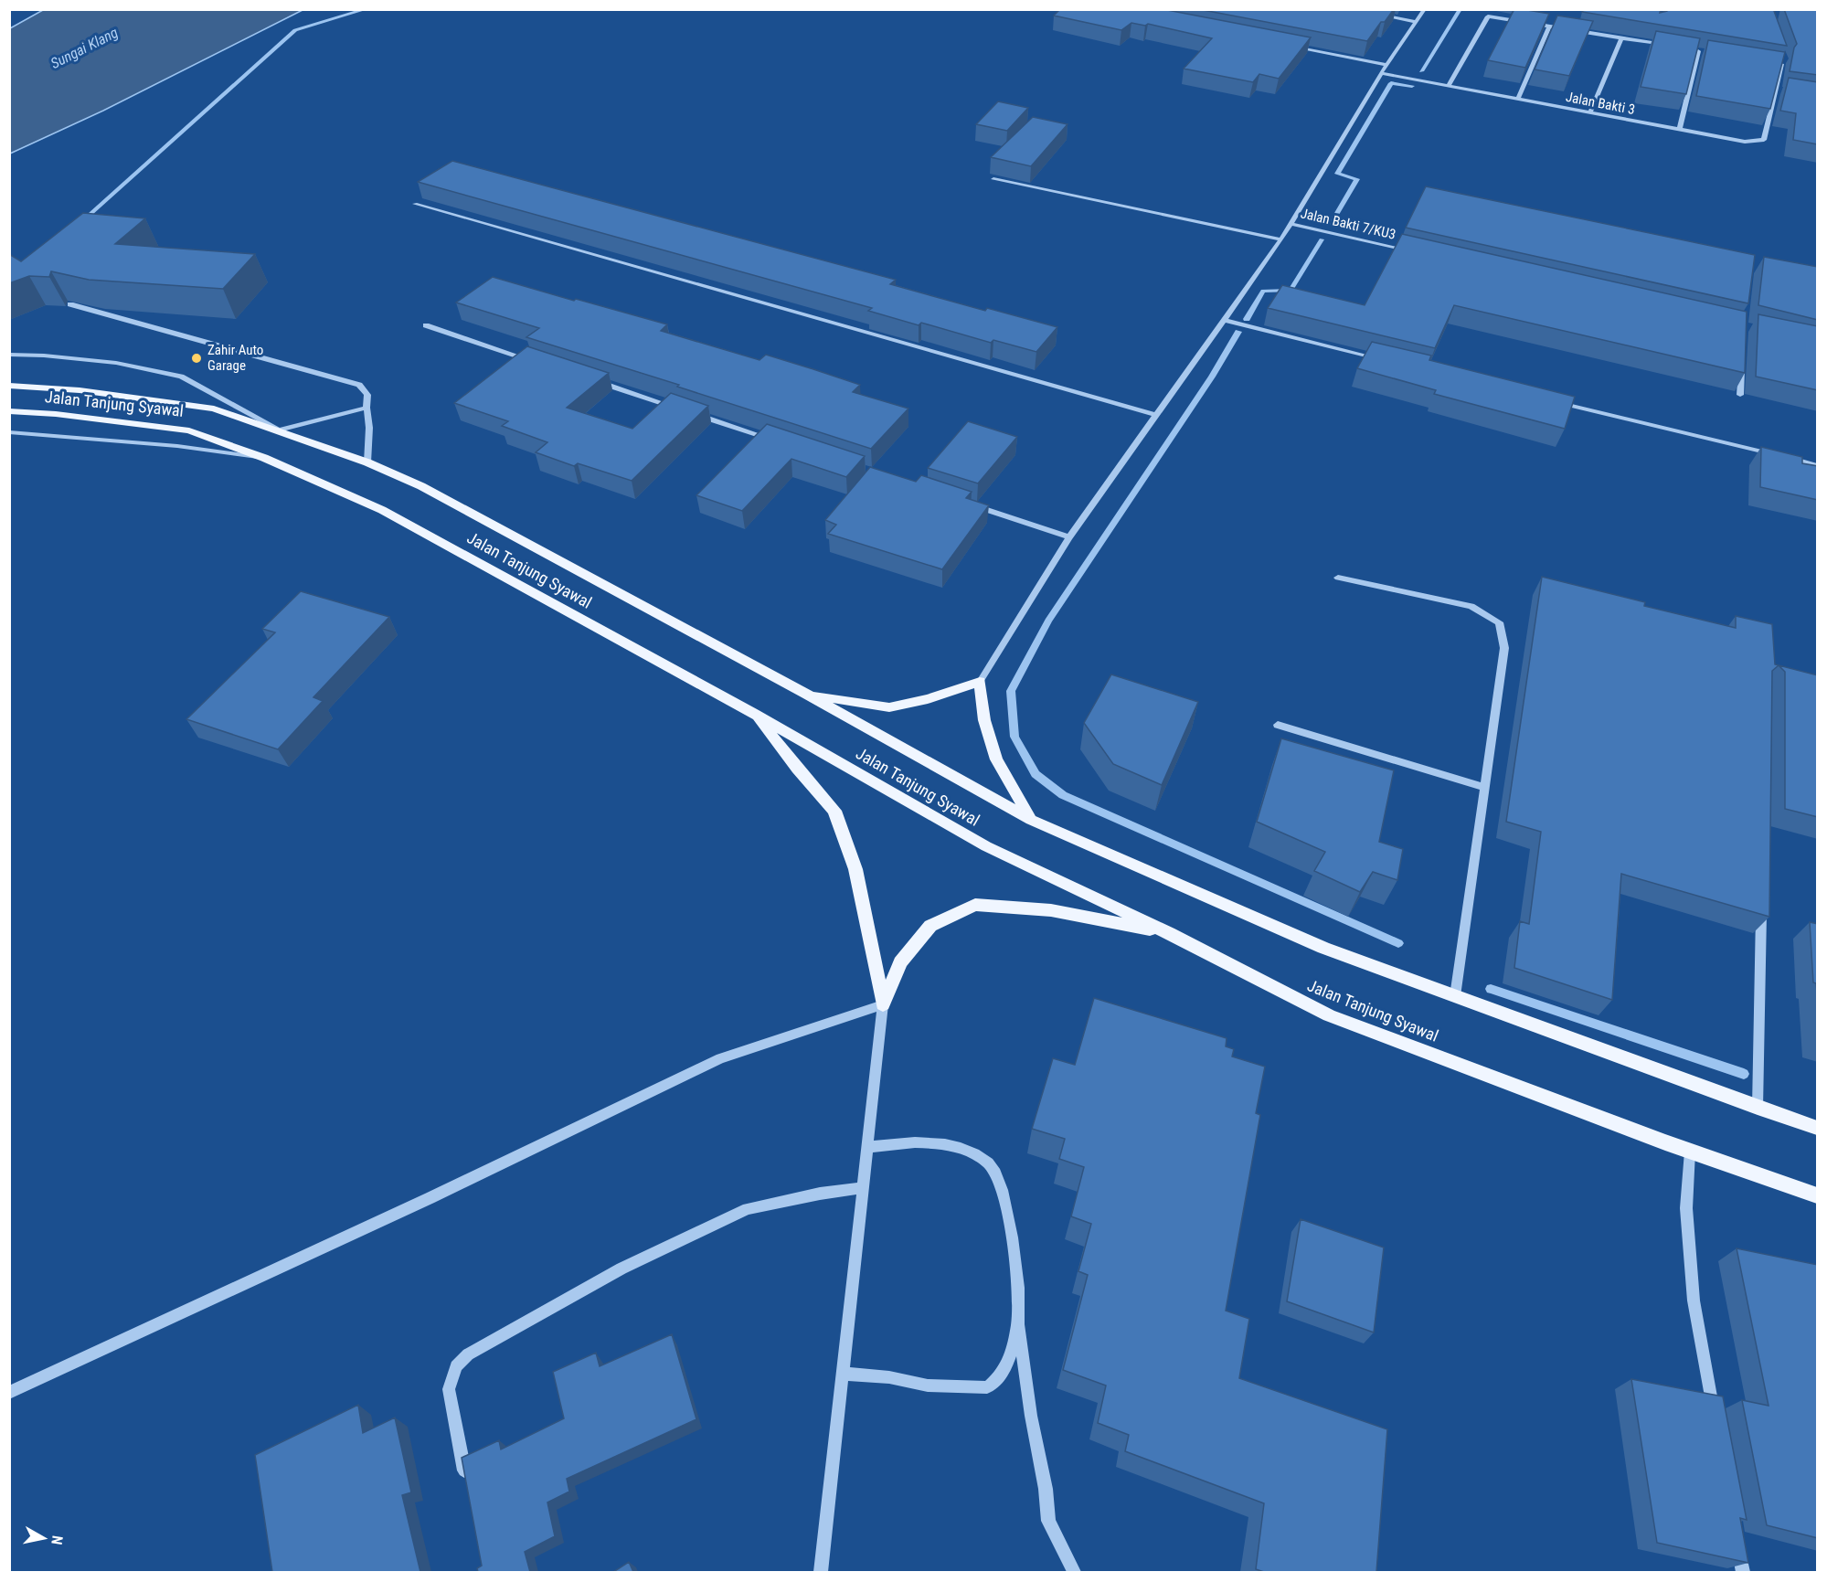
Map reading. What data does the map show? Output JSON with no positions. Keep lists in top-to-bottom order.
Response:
{
  "streets": {
    "main road": ["Jalan Tanjung Syawal"],
    "street": ["Jalan Bakti 3", "Jalan Bakti 7/KU3"]
  },
  "water": ["Sungai Klang"],
  "places": ["Zahir Auto Garage"],
  "north": "right"
}
